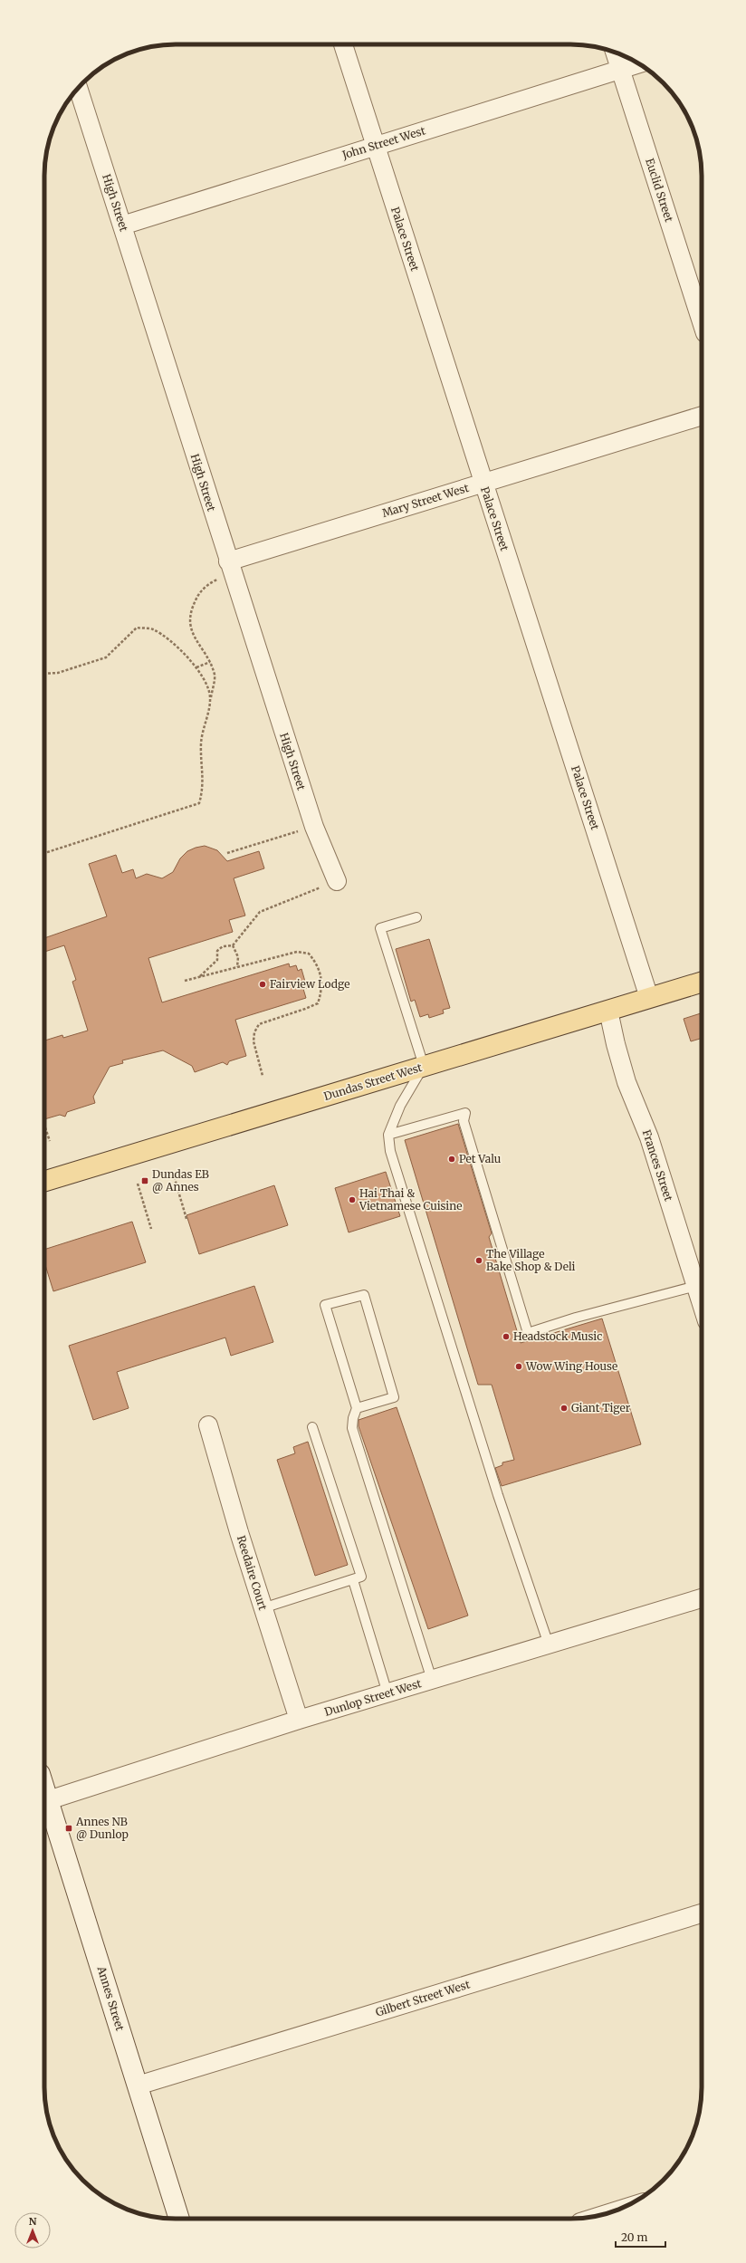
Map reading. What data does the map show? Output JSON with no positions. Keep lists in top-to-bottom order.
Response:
{
  "streets": {
    "main road": ["Dundas Street West"],
    "street": [
      "John Street West",
      "Euclid Street",
      "High Street",
      "Palace Street",
      "Mary Street West",
      "Frances Street",
      "Reedaire Court",
      "Dunlop Street West",
      "Annes Street",
      "Gilbert Street West"
    ]
  },
  "crossings": [
    ["John Street West", "Euclid Street"],
    ["John Street West", "High Street"],
    ["John Street West", "Palace Street"],
    ["High Street", "Mary Street West"],
    ["Palace Street", "Mary Street West"],
    ["Palace Street", "Dundas Street West"],
    ["Dundas Street West", "Frances Street"],
    ["Reedaire Court", "Dunlop Street West"],
    ["Dunlop Street West", "Annes Street"],
    ["Annes Street", "Gilbert Street West"]
  ],
  "places": {
    "other": [
      "Fairview Lodge",
      "Pet Valu",
      "Hai Thai & Vietnamese Cuisine",
      "The Village Bake Shop & Deli",
      "Headstock Music",
      "Wow Wing House",
      "Giant Tiger"
    ],
    "transit": ["Dundas EB @ Annes", "Annes NB @ Dunlop"]
  },
  "scale_bar": "20 m",
  "north": "top"
}
